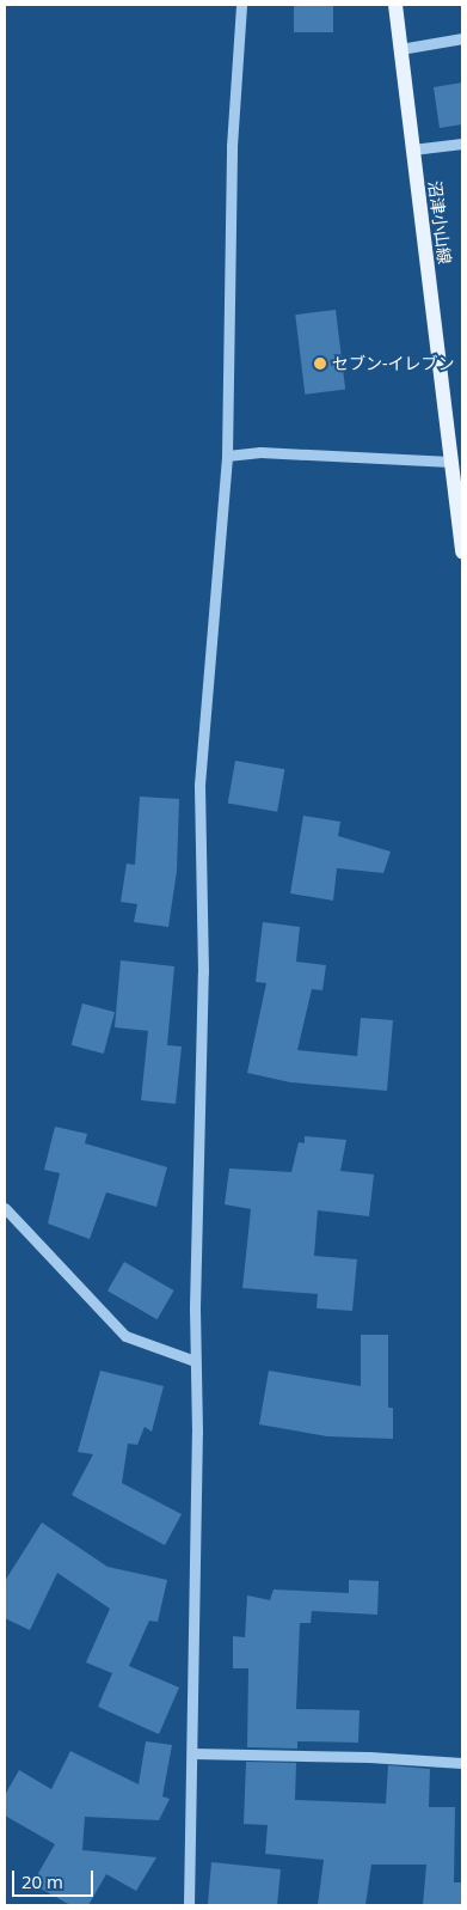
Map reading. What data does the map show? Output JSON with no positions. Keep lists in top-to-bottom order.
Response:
{
  "streets": {
    "main road": ["沼津小山線"]
  },
  "places": ["セブン-イレブン"],
  "scale_bar": "20 m"
}
